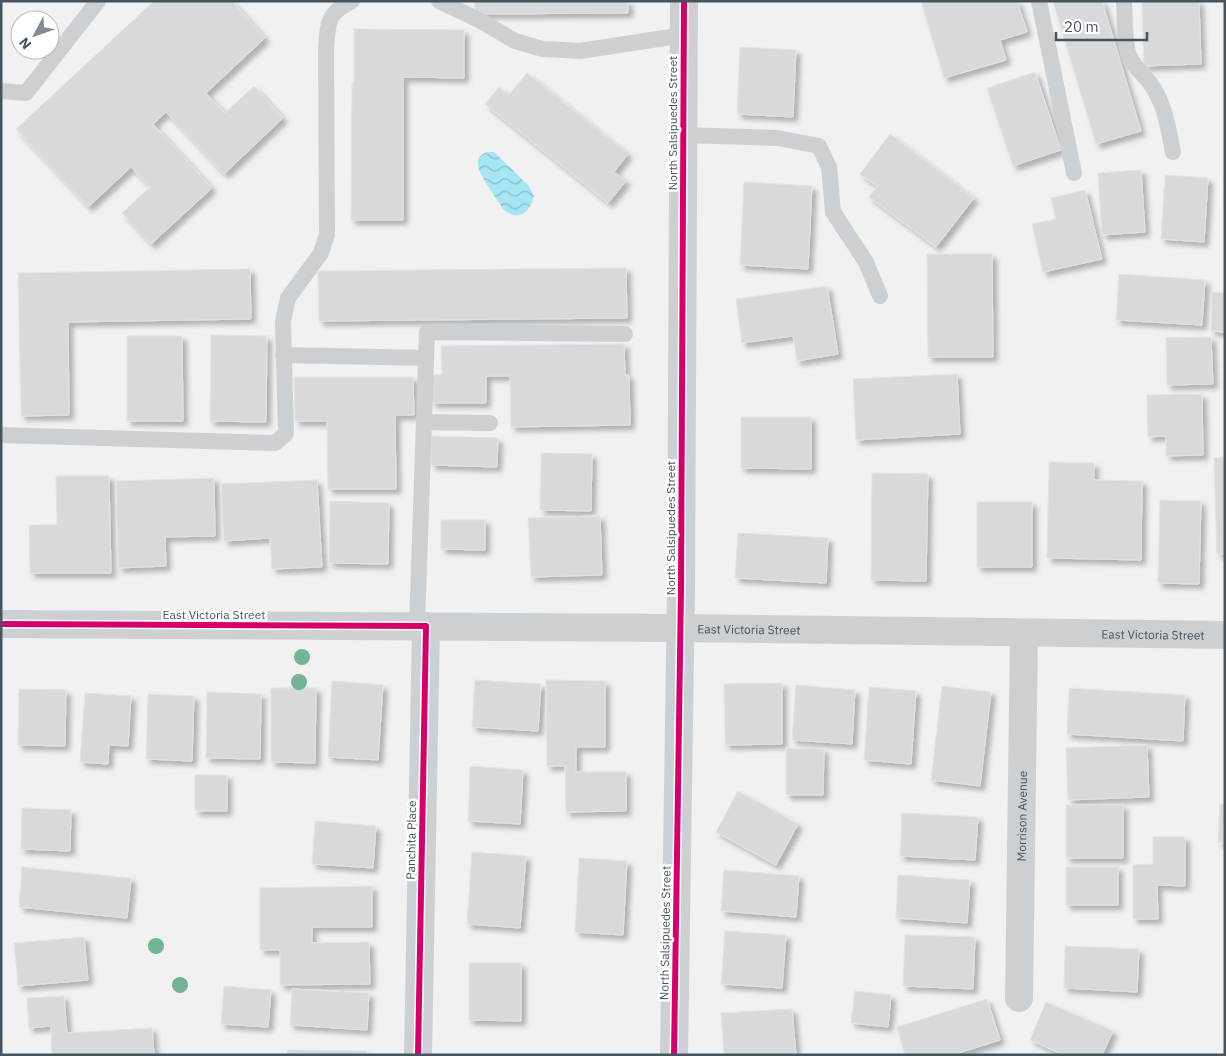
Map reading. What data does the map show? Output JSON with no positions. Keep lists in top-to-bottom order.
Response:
{
  "streets": {
    "street": [
      "North Salsipuedes Street",
      "East Victoria Street",
      "Morrison Avenue",
      "Panchita Place"
    ]
  },
  "crossings": [
    ["North Salsipuedes Street", "East Victoria Street"],
    ["East Victoria Street", "Morrison Avenue"],
    ["East Victoria Street", "Panchita Place"]
  ],
  "scale_bar": "20 m",
  "north": "bottom left"
}
